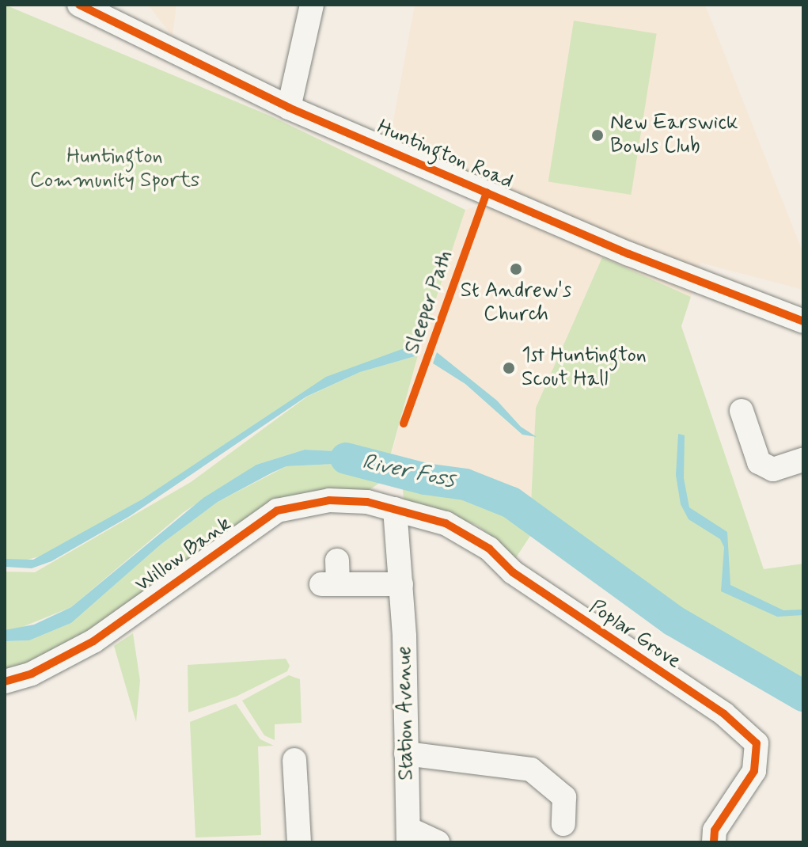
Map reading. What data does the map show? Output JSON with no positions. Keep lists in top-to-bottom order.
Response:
{
  "streets": {
    "street": [
      "Huntington Road",
      "Willow Bank",
      "Poplar Grove",
      "Station Avenue"
    ],
    "cycle path": ["Sleeper Path"]
  },
  "crossings": [
    ["Willow Bank", "Poplar Grove"],
    ["Willow Bank", "Station Avenue"],
    ["Poplar Grove", "Station Avenue"]
  ],
  "water": ["River Foss"],
  "parks": ["Huntington Community Sports"],
  "places": ["New Earswick Bowls Club", "St Andrew's Church", "1st Huntington Scout Hall"]
}
